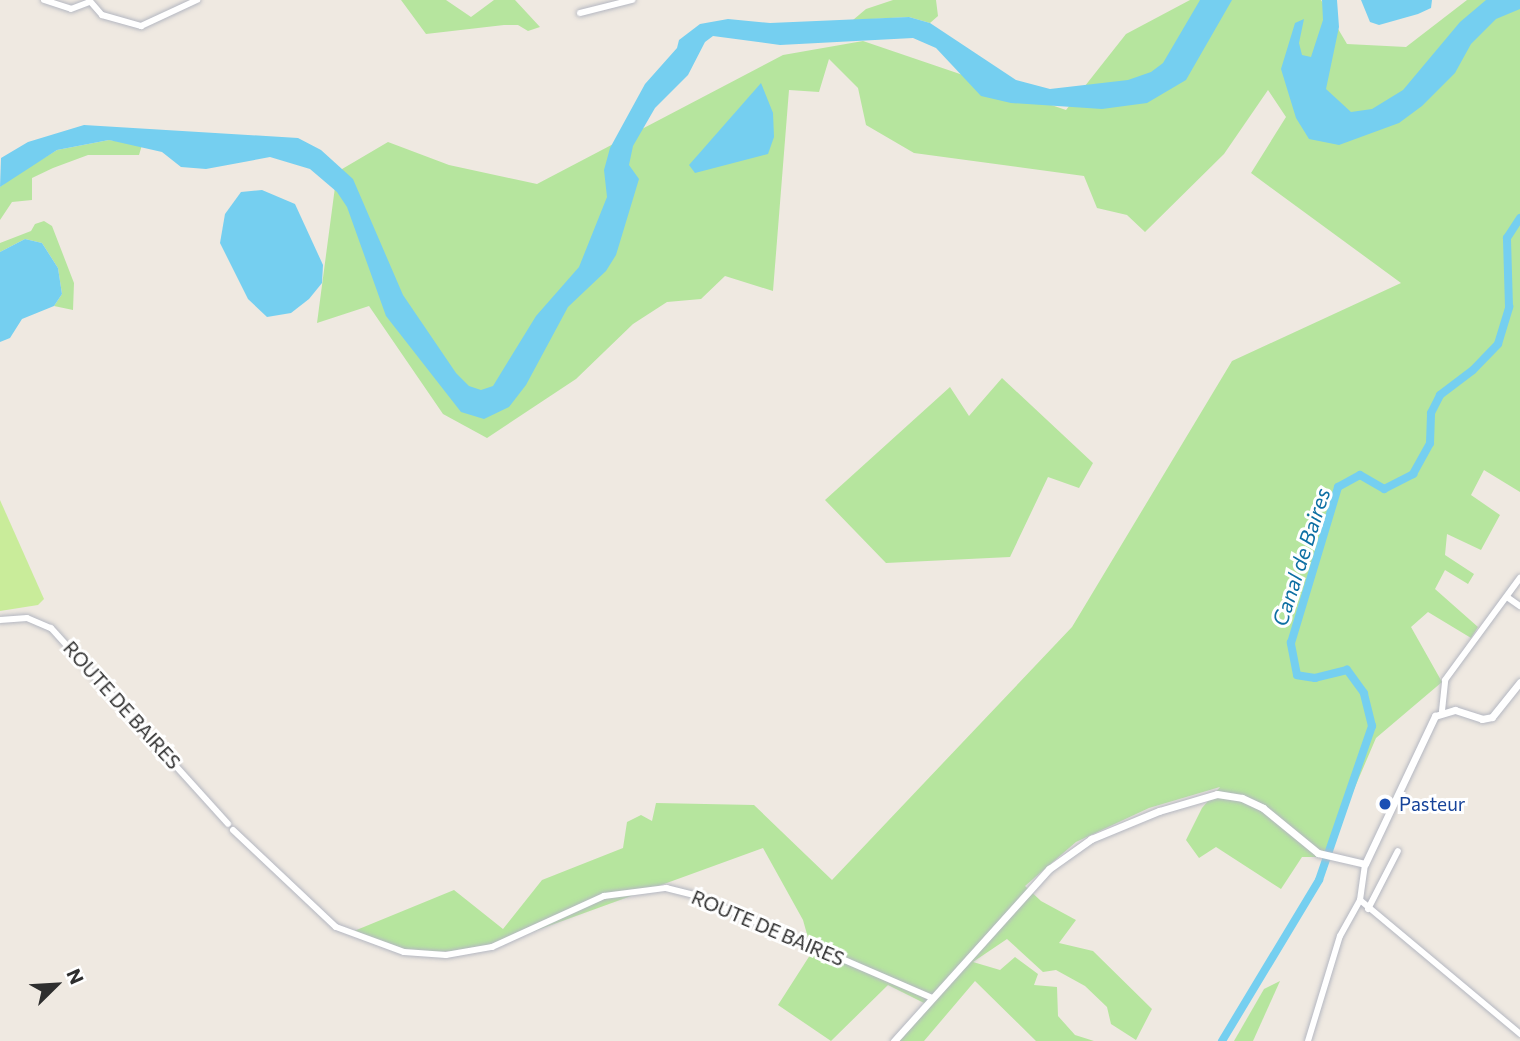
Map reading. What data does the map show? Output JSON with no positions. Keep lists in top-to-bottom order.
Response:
{
  "streets": {
    "street": ["ROUTE DE BAIRES"]
  },
  "water": ["Canal de Baires"],
  "places": ["Pasteur"],
  "north": "top right"
}
